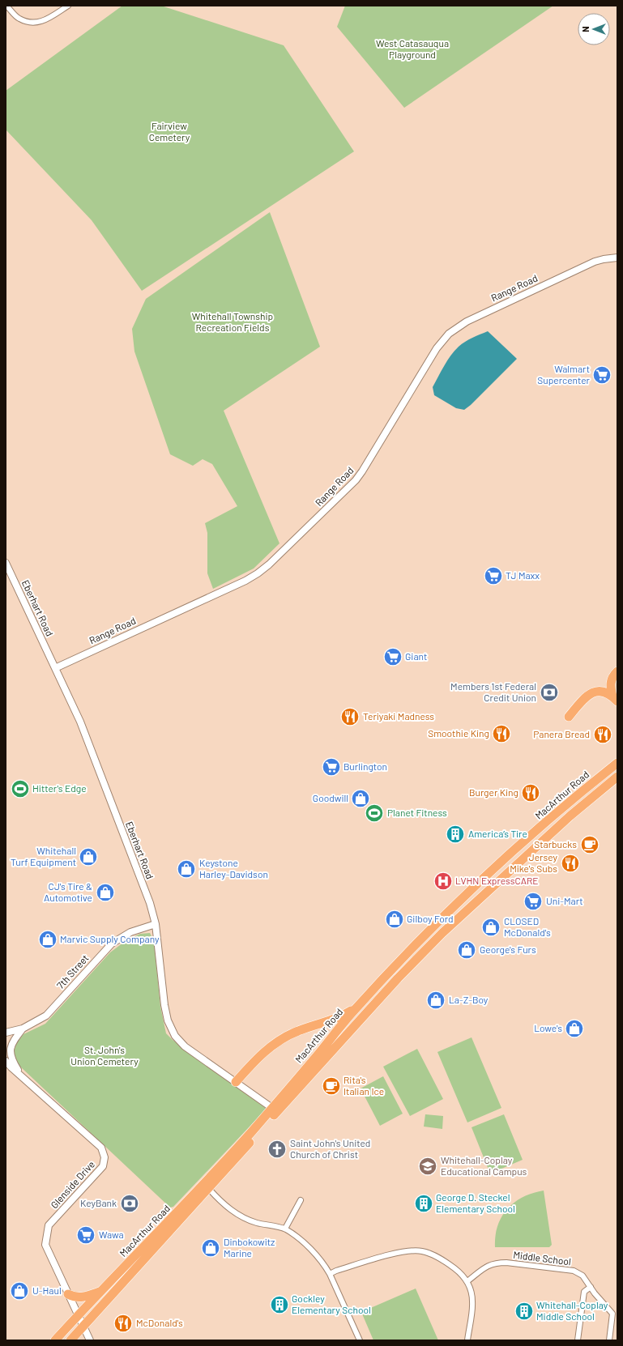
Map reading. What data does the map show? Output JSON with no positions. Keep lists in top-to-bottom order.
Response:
{
  "streets": {
    "highway": ["MacArthur Road"],
    "street": [
      "Range Road",
      "Eberhart Road",
      "7th Street",
      "Glenside Drive",
      "Middle School"
    ]
  },
  "crossings": [
    ["Range Road", "Eberhart Road"],
    ["Eberhart Road", "MacArthur Road"],
    ["Eberhart Road", "7th Street"],
    ["MacArthur Road", "Glenside Drive"]
  ],
  "parks": [
    "West Catasauqua Playground",
    "Fairview Cemetery",
    "Whitehall Township Recreation Fields",
    "St. John's Union Cemetery"
  ],
  "places": {
    "supermarket": [
      "Walmart Supercenter",
      "TJ Maxx",
      "Giant",
      "Burlington",
      "Uni-Mart",
      "Wawa"
    ],
    "bank": ["Members 1st Federal Credit Union", "KeyBank"],
    "restaurant": [
      "Teriyaki Madness",
      "Smoothie King",
      "Panera Bread",
      "Burger King",
      "Jersey Mike's Subs",
      "McDonald's"
    ],
    "sports": ["Hitter's Edge", "Planet Fitness"],
    "shop": [
      "Goodwill",
      "Whitehall Turf Equipment",
      "Keystone Harley-Davidson",
      "CJ's Tire & Automotive",
      "Gilboy Ford",
      "CLOSED McDonald's",
      "Marvic Supply Company",
      "George's Furs",
      "La-Z-Boy",
      "Lowe's",
      "Dinbokowitz Marine",
      "U-Haul"
    ],
    "building": [
      "America’s Tire",
      "George D. Steckel Elementary School",
      "Gockley Elementary School",
      "Whitehall-Coplay Middle School"
    ],
    "cafe": ["Starbucks", "Rita's Italian Ice"],
    "hospital": ["LVHN ExpressCARE"],
    "church": ["Saint John's United Church of Christ"],
    "school or university": ["Whitehall-Coplay Educational Campus"]
  },
  "north": "left"
}
